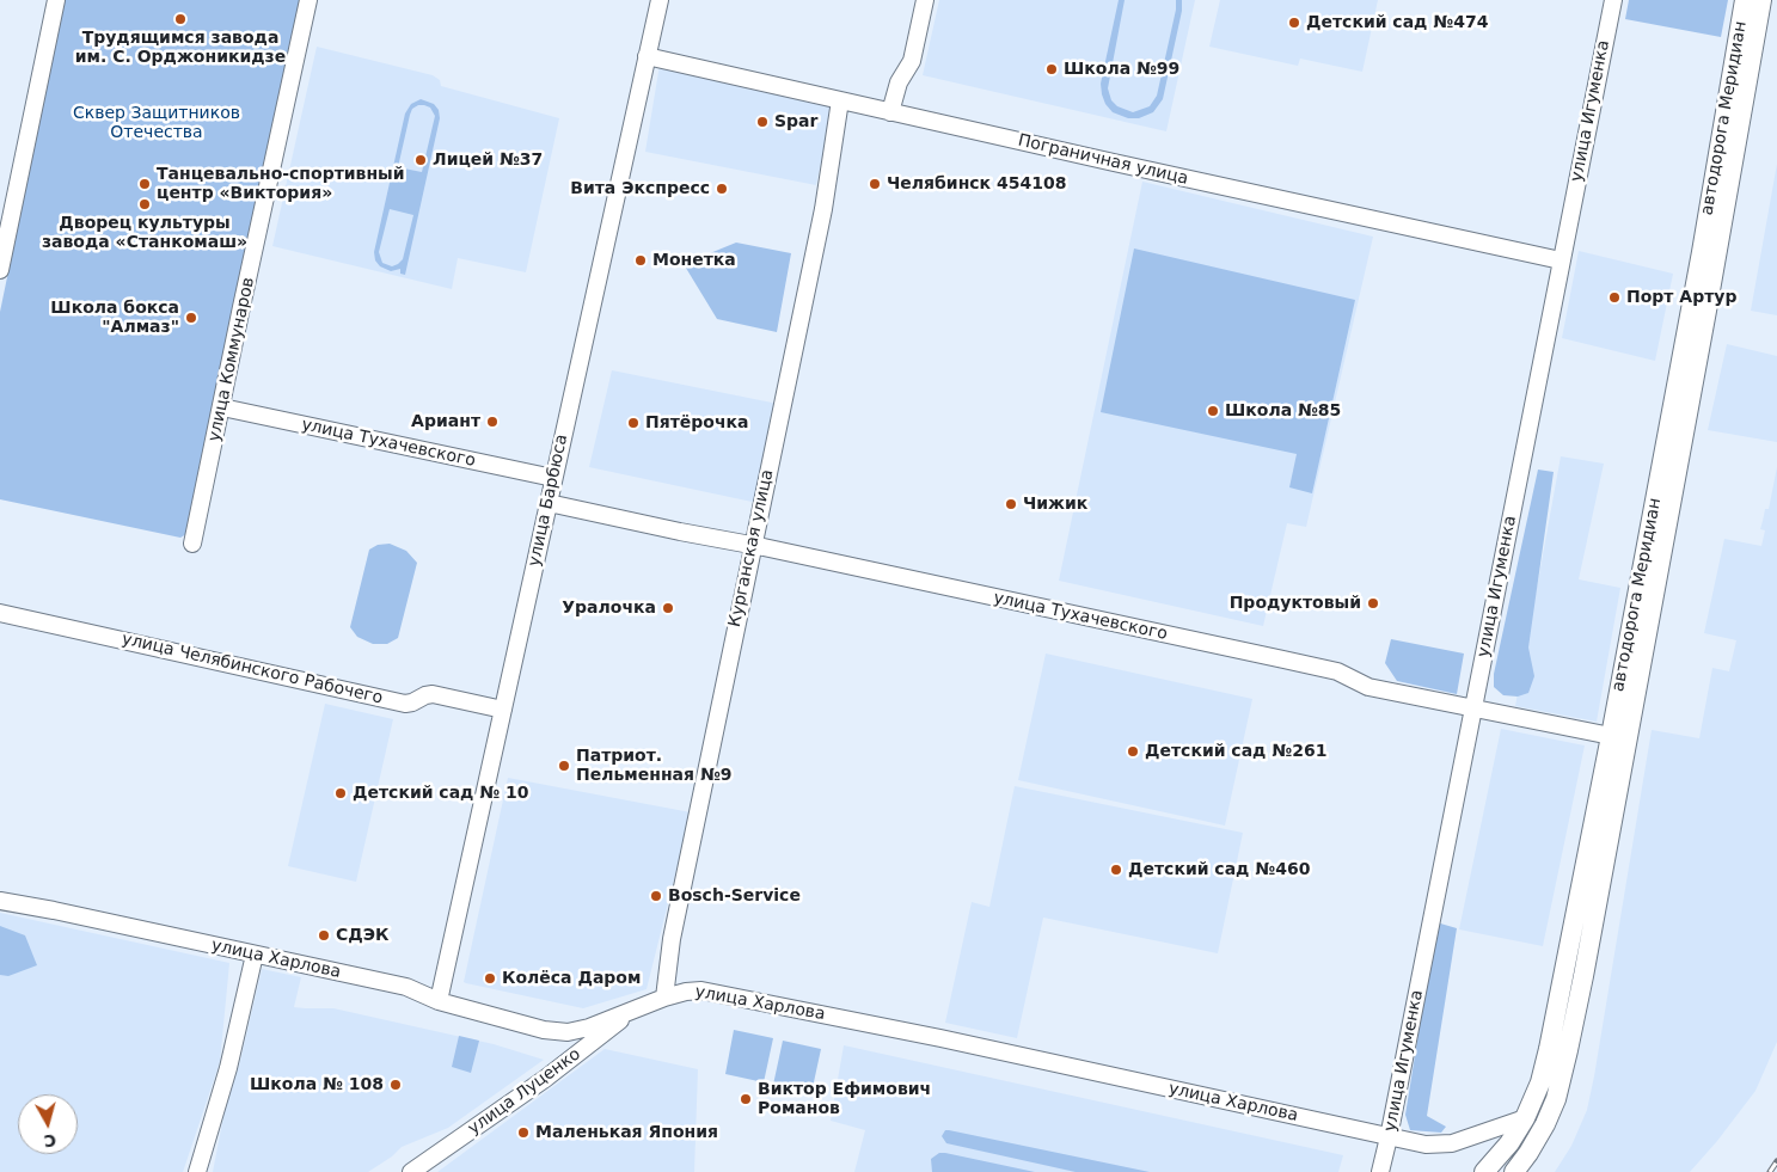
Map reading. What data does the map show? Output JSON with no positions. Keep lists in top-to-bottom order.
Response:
{
  "streets": {
    "main road": ["автодорога Меридиан"],
    "street": [
      "улица Игуменка",
      "Пограничная улица",
      "улица Коммунаров",
      "улица Тухачевского",
      "улица Барбюса",
      "Курганская улица",
      "улица Челябинского Рабочего",
      "улица Харлова",
      "улица Луценко"
    ]
  },
  "crossings": [
    ["улица Игуменка", "Пограничная улица"],
    ["улица Игуменка", "улица Тухачевского"],
    ["улица Игуменка", "улица Харлова"],
    ["автодорога Меридиан", "улица Тухачевского"],
    ["автодорога Меридиан", "улица Харлова"],
    ["Пограничная улица", "улица Барбюса"],
    ["Пограничная улица", "Курганская улица"],
    ["улица Коммунаров", "улица Тухачевского"],
    ["улица Тухачевского", "улица Барбюса"],
    ["улица Тухачевского", "Курганская улица"],
    ["улица Барбюса", "улица Челябинского Рабочего"],
    ["улица Барбюса", "улица Харлова"],
    ["Курганская улица", "улица Харлова"],
    ["улица Харлова", "улица Луценко"]
  ],
  "parks": ["Сквер Защитников Отечества"],
  "places": [
    "Трудящимся завода им. С. Орджоникидзе",
    "Детский сад №474",
    "Школа №99",
    "Spar",
    "Лицей №37",
    "Танцевально-спортивный центр «Виктория»",
    "Челябинск 454108",
    "Вита Экспресс",
    "Дворец культуры завода «Станкомаш»",
    "Монетка",
    "Порт Артур",
    "Школа бокса \"Алмаз\"",
    "Школа №85",
    "Ариант",
    "Пятёрочка",
    "Чижик",
    "Продуктовый",
    "Уралочка",
    "Детский сад №261",
    "Патриот. Пельменная №9",
    "Детский сад № 10",
    "Детский сад №460",
    "Bosch-Service",
    "СДЭК",
    "Колёса Даром",
    "Школа № 108",
    "Виктор Ефимович Романов",
    "Маленькая Япония"
  ],
  "north": "bottom"
}
